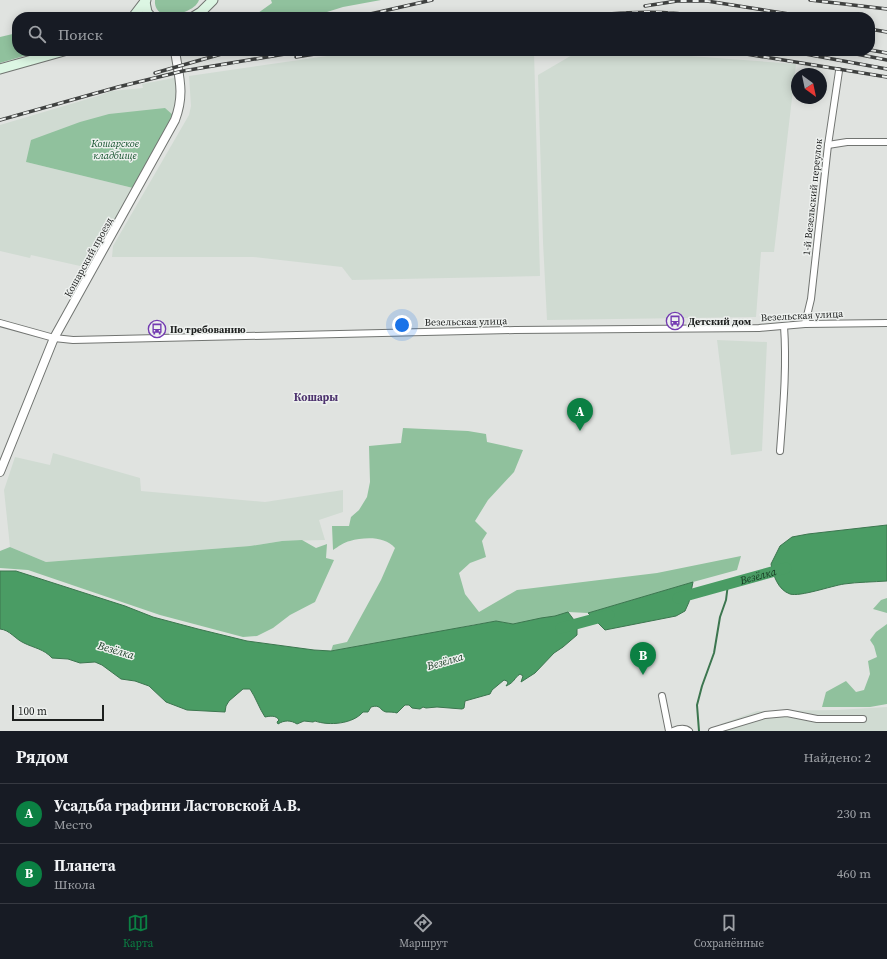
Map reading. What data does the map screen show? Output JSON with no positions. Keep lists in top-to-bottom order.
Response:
{
  "streets": {
    "street": ["1-й Везельский переулок", "Кошарский проезд", "Везельская улица"]
  },
  "crossings": [
    ["1-й Везельский переулок", "Везельская улица"],
    ["Кошарский проезд", "Везельская улица"]
  ],
  "districts": ["Кошары"],
  "water": ["Везёлка"],
  "parks": ["Кошарское кладбище"],
  "places": {
    "bus stop": ["Детский дом", "По требованию"]
  },
  "scale_bar": "100 m",
  "north": "bottom right",
  "page": {
    "search": "Поиск",
    "pins": ["A", "B"],
    "scale": "100 m",
    "heading": ["Рядом", "Найдено: 2"],
    "list": [
      {
        "mark": "A",
        "name": "Усадьба графини Ластовской А.В.",
        "note": "Место",
        "value": "230 m"
      },
      {
        "mark": "B",
        "name": "Планета",
        "note": "Школа",
        "value": "460 m"
      }
    ],
    "nav": ["Карта", "Маршрут", "Сохранённые"]
  }
}
